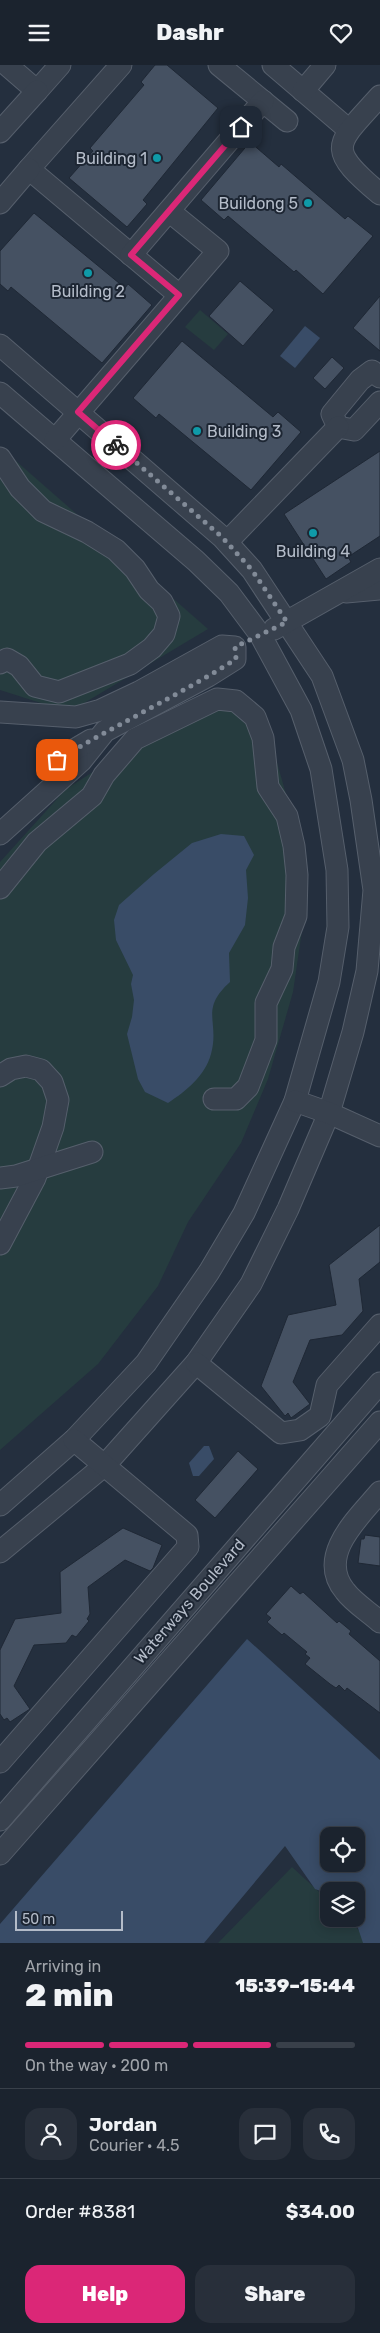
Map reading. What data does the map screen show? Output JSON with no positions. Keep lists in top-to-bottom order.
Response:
{
  "streets": {
    "street": ["Waterways Boulevard"]
  },
  "places": [
    "Building 1",
    "Buildong 5",
    "Building 2",
    "Building 3",
    "Building 4"
  ],
  "scale_bar": "50 m",
  "page": {
    "header": "Dashr",
    "scale": "50 m",
    "heading": ["2 min", "Arriving in", "15:39–15:44"],
    "panel": [
      "Jordan",
      "Courier · 4.5",
      "Order #8381",
      "$34.00"
    ],
    "bar": "On the way · 200 m",
    "buttons": ["Help", "Share"]
  }
}
